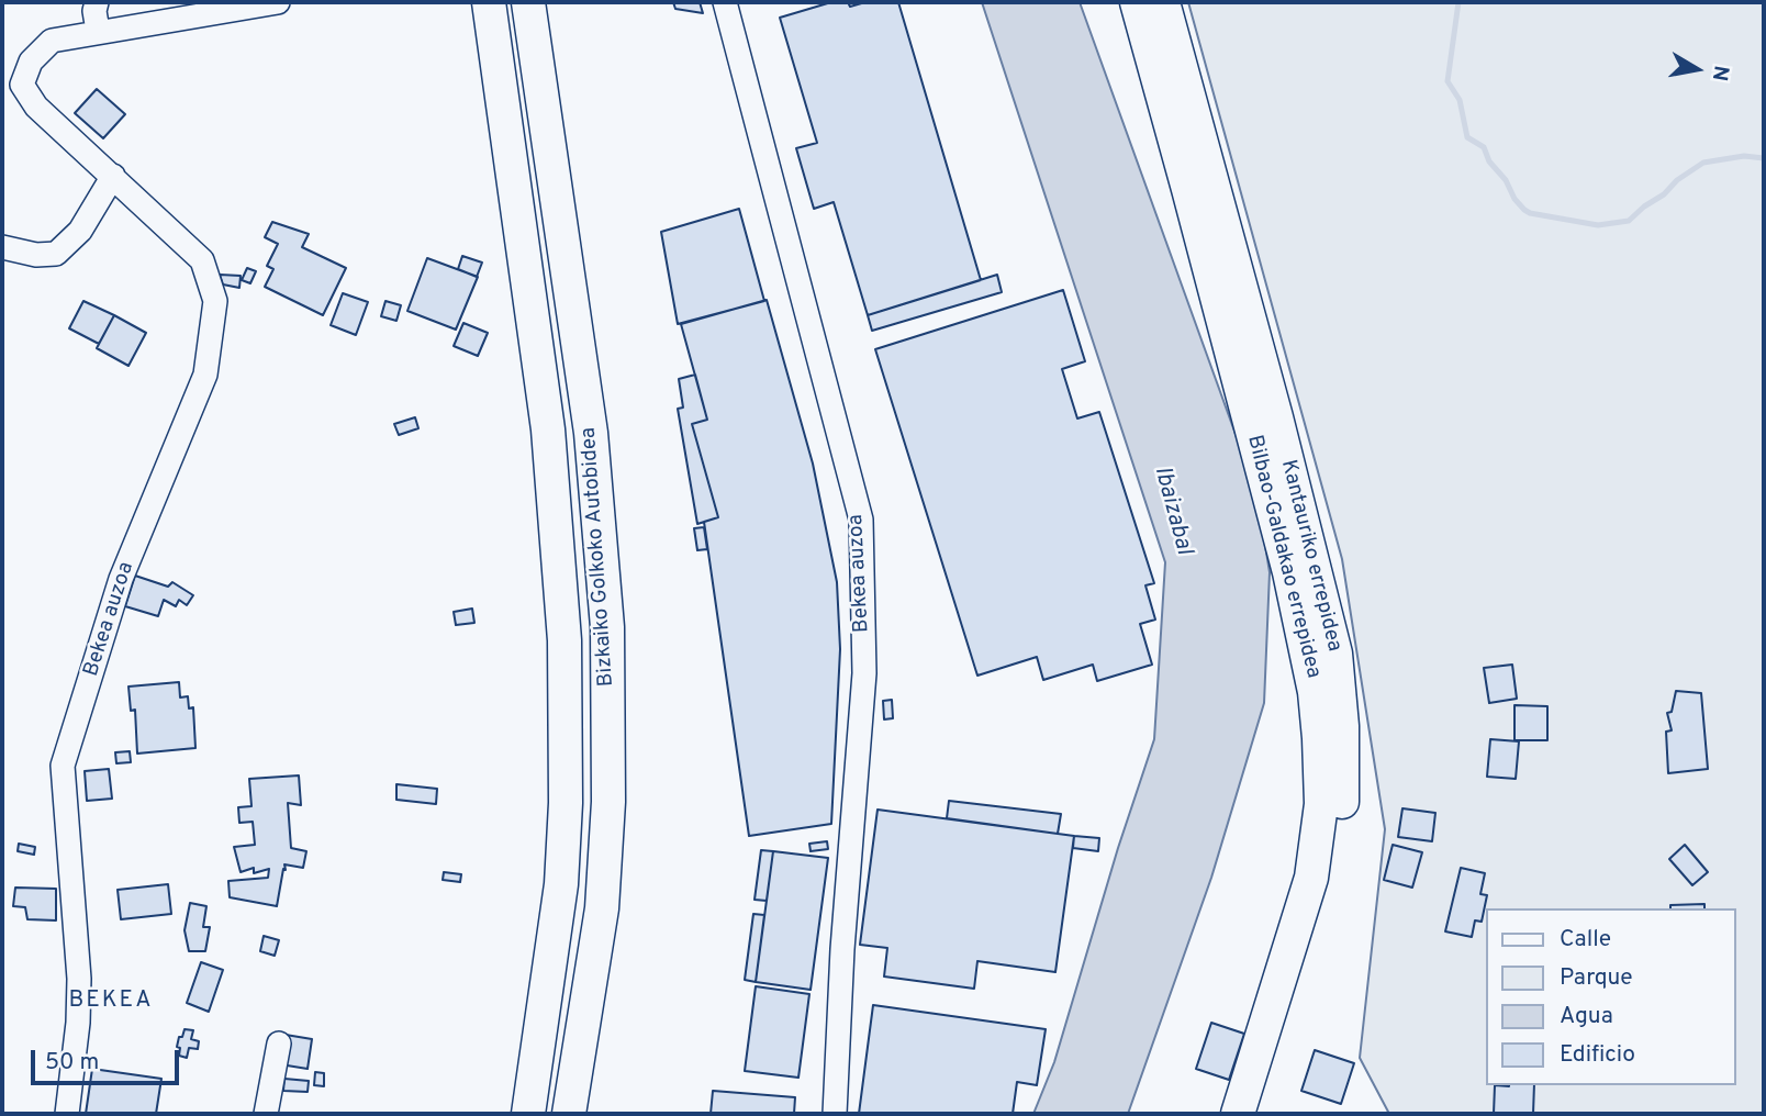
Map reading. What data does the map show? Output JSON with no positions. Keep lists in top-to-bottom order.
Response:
{
  "streets": {
    "highway": ["Kantauriko errepidea", "Bizkaiko Golkoko Autobidea", "Bilbao-Galdakao errepidea"],
    "street": ["Bekea auzoa"]
  },
  "districts": ["BEKEA"],
  "water": ["Ibaizabal"],
  "legend": [
    "Calle",
    "Parque",
    "Agua",
    "Edificio"
  ],
  "scale_bar": "50 m",
  "north": "right"
}
